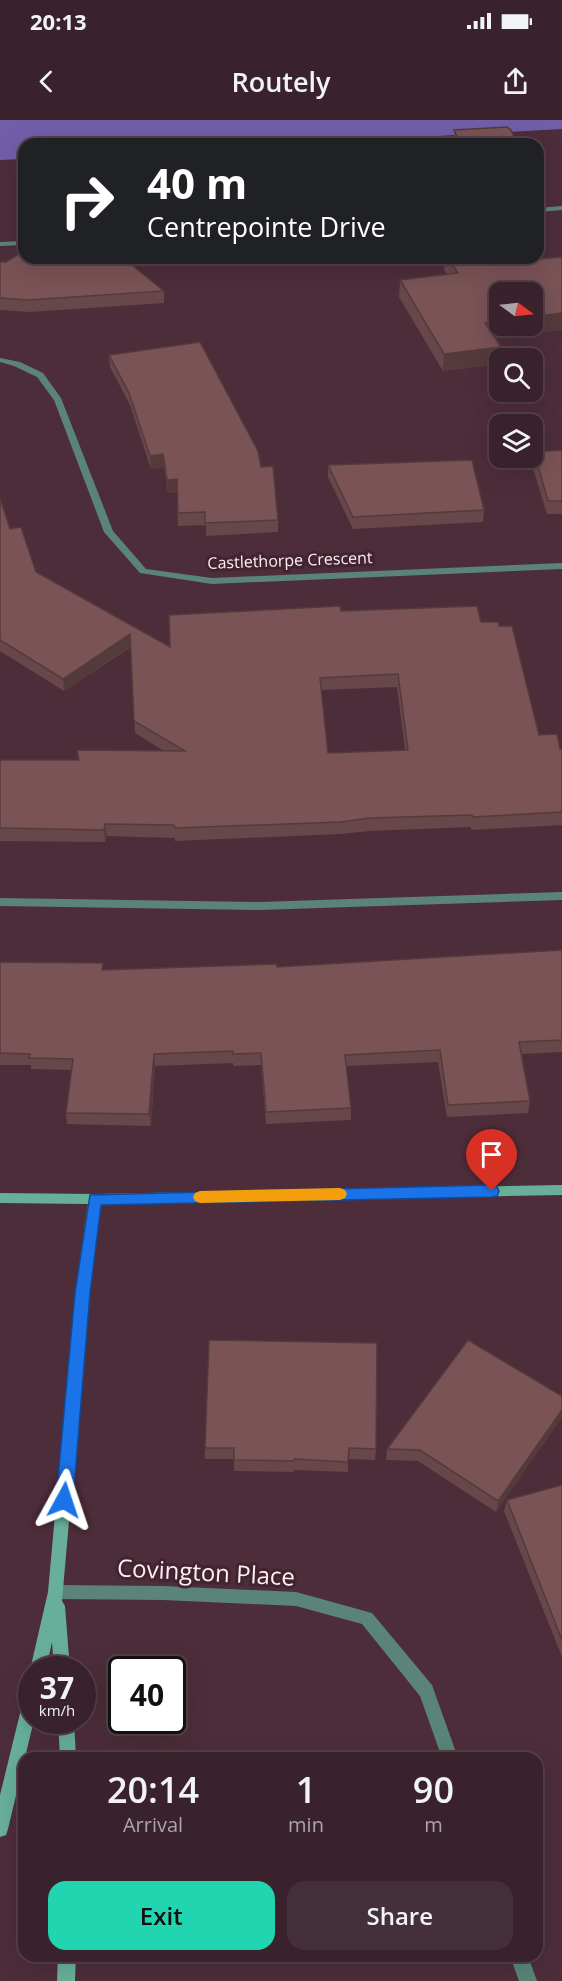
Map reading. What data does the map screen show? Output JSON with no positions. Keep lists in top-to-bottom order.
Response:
{
  "streets": {
    "street": ["Castlethorpe Crescent", "Covington Place"]
  },
  "north": "right",
  "page": {
    "status": "20:13",
    "header": "Routely",
    "turn": ["40 m", "Centrepointe Drive"],
    "speed": "37 km/h",
    "limit": "40",
    "eta": [
      "20:14",
      "Arrival",
      "1",
      "min",
      "90",
      "m"
    ],
    "buttons": ["Exit", "Share"]
  }
}
